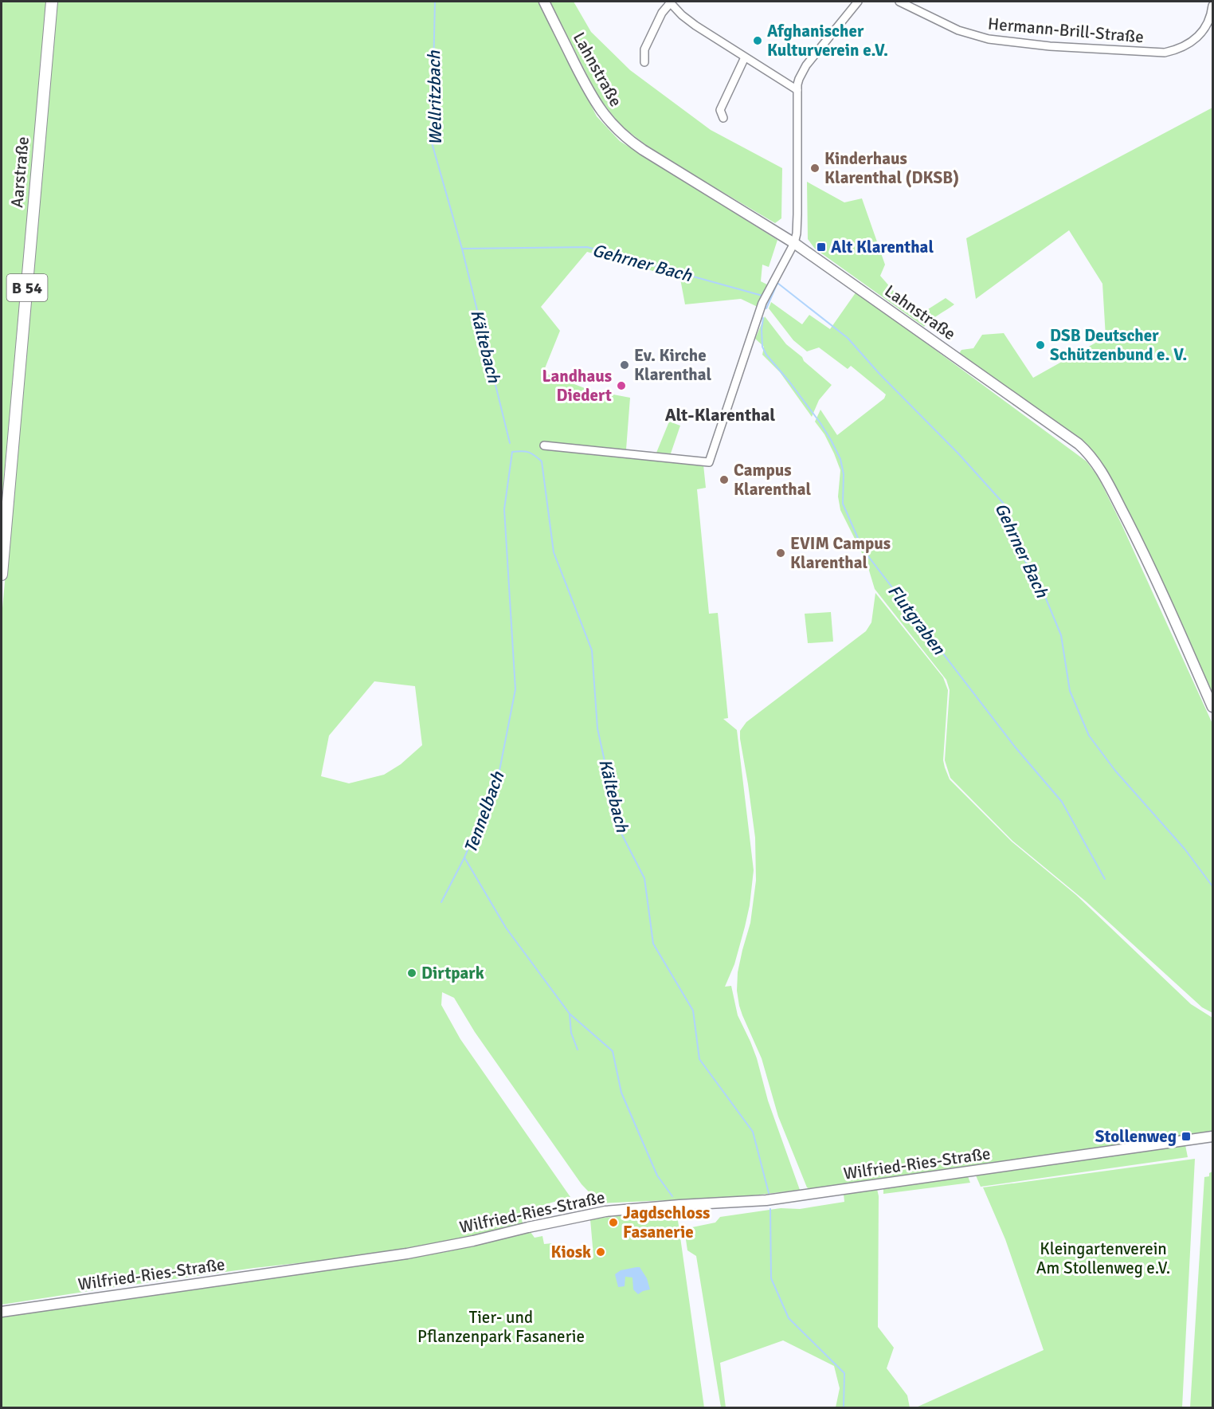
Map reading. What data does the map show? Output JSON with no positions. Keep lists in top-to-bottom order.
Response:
{
  "streets": {
    "main road": ["Aarstraße", "B 54"],
    "street": ["Hermann-Brill-Straße", "Lahnstraße", "Wilfried-Ries-Straße"]
  },
  "districts": ["Alt-Klarenthal"],
  "water": [
    "Wellritzbach",
    "Gehrner Bach",
    "Kältebach",
    "Flutgraben",
    "Tennelbach"
  ],
  "parks": ["Kleingartenverein Am Stollenweg e.V.", "Tier- und Pflanzenpark Fasanerie"],
  "places": {
    "other": [
      "Afghanischer Kulturverein e.V.",
      "Kinderhaus Klarenthal (DKSB)",
      "DSB Deutscher Schützenbund e. V.",
      "Ev. Kirche Klarenthal",
      "Landhaus Diedert",
      "Campus Klarenthal",
      "EVIM Campus Klarenthal",
      "Dirtpark",
      "Jagdschloss Fasanerie",
      "Kiosk"
    ],
    "transit": ["Alt Klarenthal", "Stollenweg"]
  }
}
